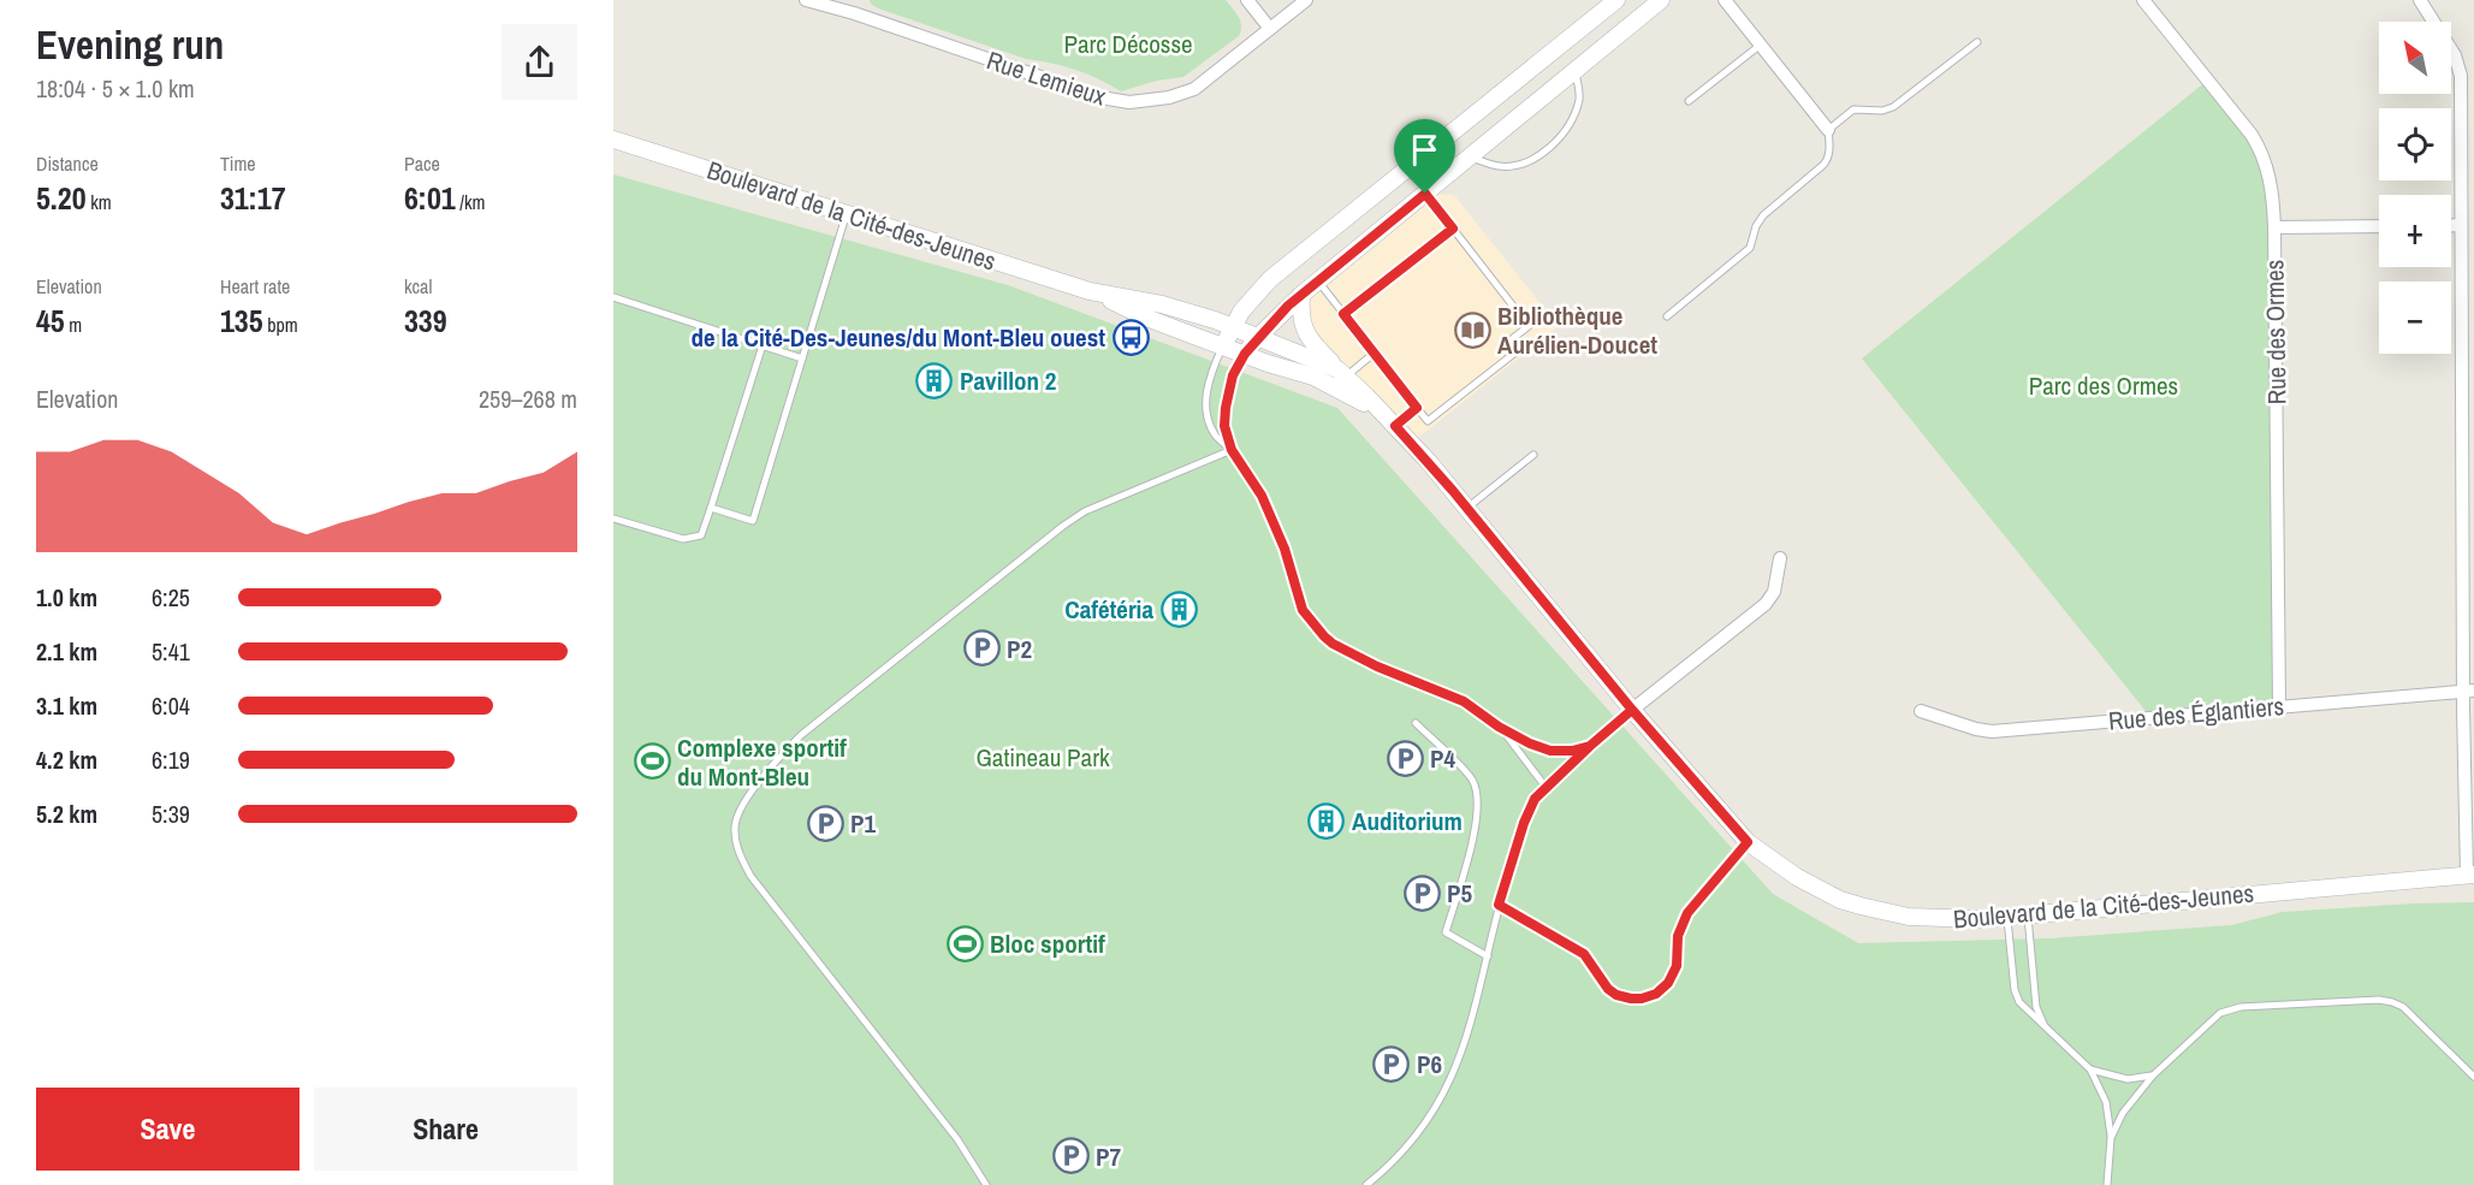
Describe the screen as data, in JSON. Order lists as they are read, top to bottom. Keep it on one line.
{"streets":{"street":["Rue Lemieux","Boulevard de la Cité-des-Jeunes","Rue des Ormes","Rue des Églantiers"]},"crossings":[["Rue des Ormes","Rue des Églantiers"]],"parks":["Parc Décosse","Parc des Ormes","Gatineau Park"],"places":{"library":["Bibliothèque Aurélien-Doucet"],"bus stop":["de la Cité-Des-Jeunes/du Mont-Bleu ouest"],"building":["Pavillon 2","Cafétéria","Auditorium"],"parking":["P2","P4","P1","P5","P6","P7"],"sports":["Complexe sportif du Mont-Bleu","Bloc sportif"]},"north":"top left","page":{"heading":["Evening run","18:04 · 5 × 1.0 km"],"map_buttons":["+","−"],"stats":[["Distance","5.20 km"],["Time","31:17"],["Pace","6:01 /km"],["Elevation","45 m"],["Heart rate","135 bpm"],["kcal","339"]],"chart":["Elevation","259–268 m"],"list":[{"name":"1.0 km","note":"6:25"},{"name":"2.1 km","note":"5:41"},{"name":"3.1 km","note":"6:04"},{"name":"4.2 km","note":"6:19"},{"name":"5.2 km","note":"5:39"}],"buttons":["Save","Share"]}}
